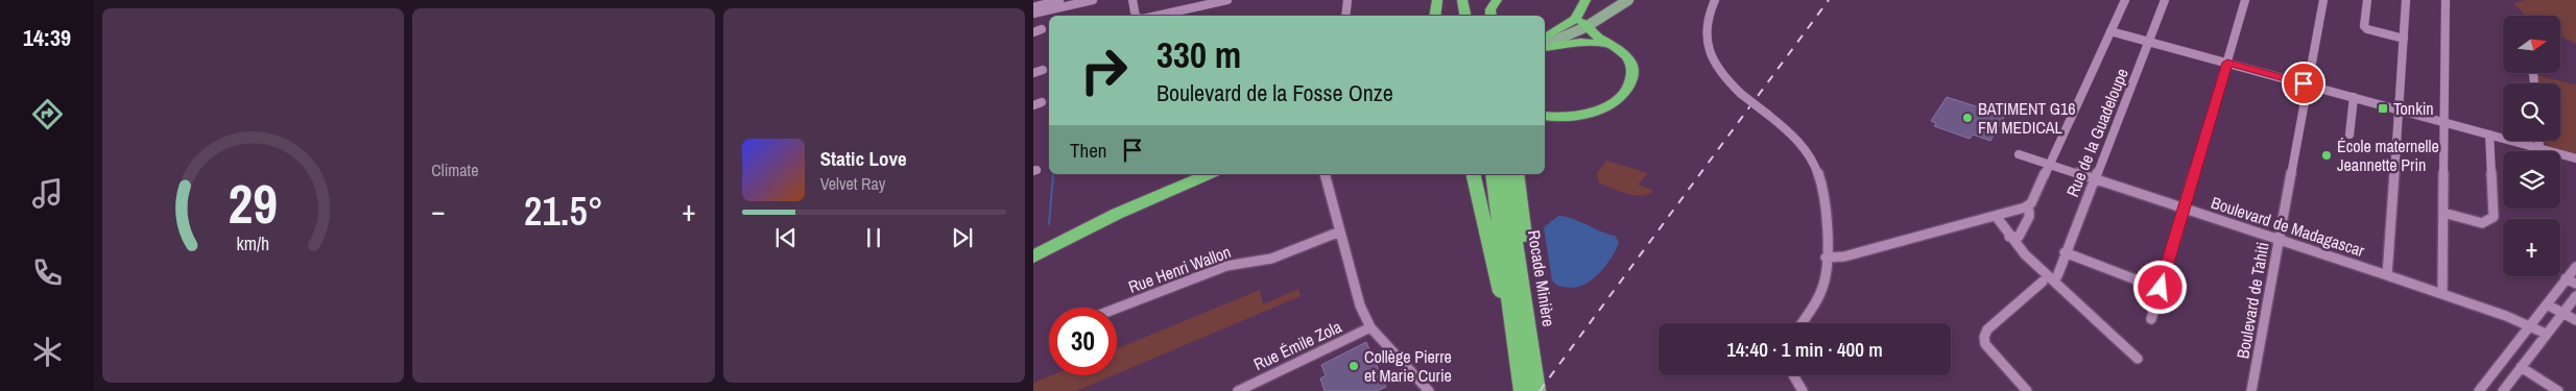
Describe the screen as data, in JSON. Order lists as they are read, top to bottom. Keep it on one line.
{"streets":{"highway":["Rocade Minière"],"street":["Rue de la Guadeloupe","Boulevard de Madagascar","Rue Henri Wallon","Boulevard de Tahiti","Rue Émile Zola"]},"crossings":[["Rue de la Guadeloupe","Boulevard de Madagascar"],["Boulevard de Madagascar","Boulevard de Tahiti"]],"places":{"transit":["Tonkin"],"other":["BATIMENT G16 FM MEDICAL","École maternelle Jeannette Prin","Collège Pierre et Marie Curie"]},"north":"right","page":{"tabs":"14:39","tile":"Climate","map_buttons":"+","turn":["330 m","Boulevard de la Fosse Onze"],"then":"Then","song":["Static Love","Velvet Ray"],"heat":["−","21.5°","+"],"limit":"30","trip":"14:40 · 1 min · 400 m","gauge":["29","km/h"]}}
